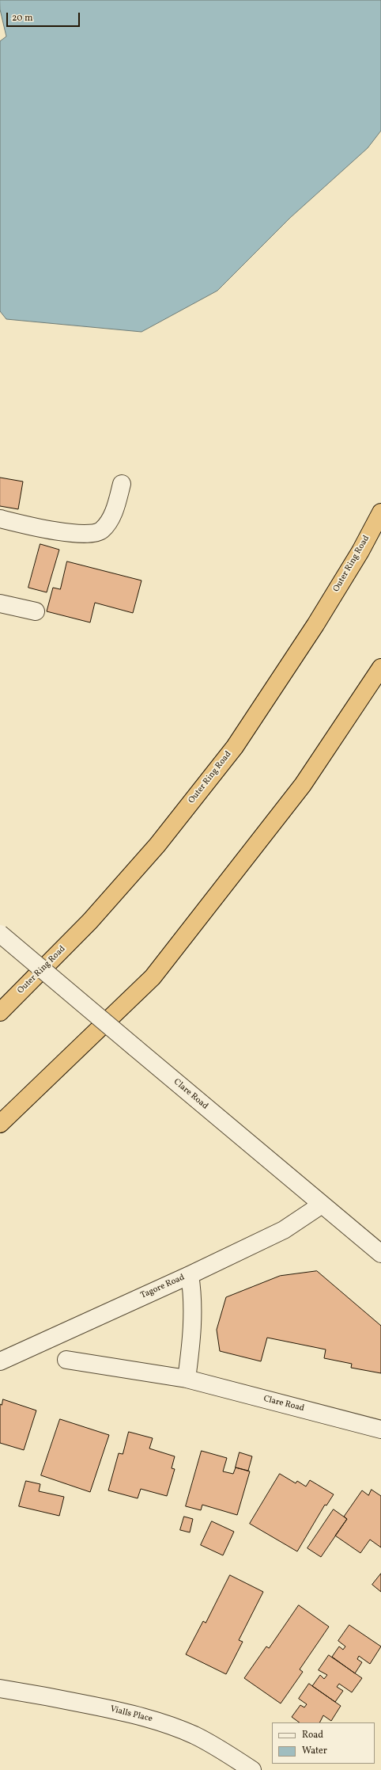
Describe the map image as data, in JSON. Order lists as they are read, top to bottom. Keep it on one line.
{"streets":{"highway":["Outer Ring Road"],"street":["Clare Road","Tagore Road","Vialls Place"]},"crossings":[["Clare Road","Tagore Road"]],"legend":["Road","Water"],"scale_bar":"20 m"}
